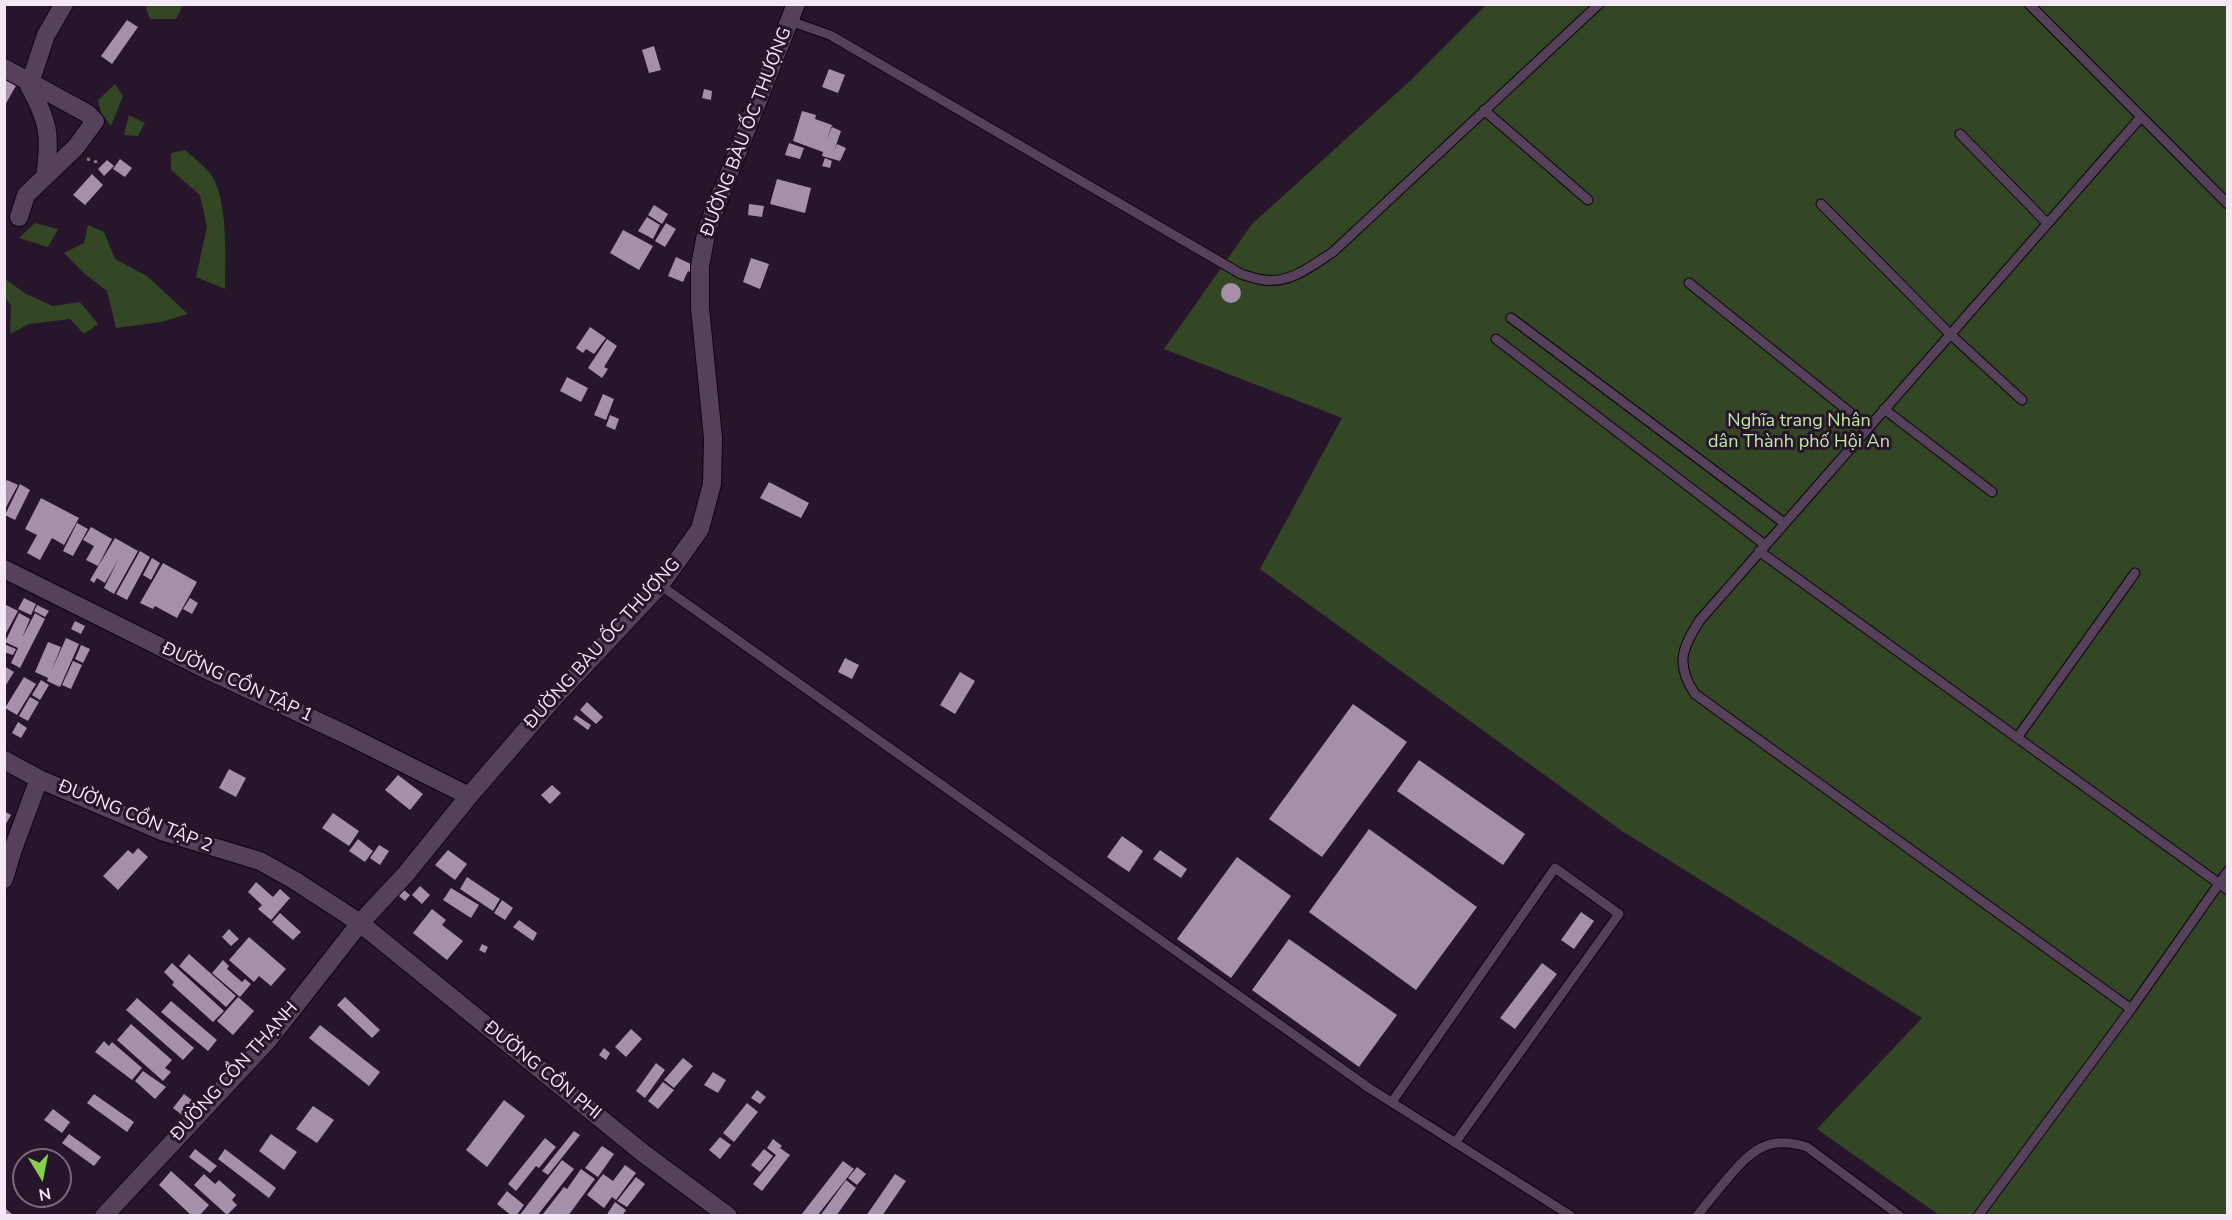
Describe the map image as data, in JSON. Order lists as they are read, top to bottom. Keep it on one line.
{"streets":{"street":["ĐƯỜNG BÀU ỐC THƯỢNG","ĐƯỜNG CỒN TẬP 1","ĐƯỜNG CỒN TẬP 2","ĐƯỜNG CỒN PHI","ĐƯỜNG CỒN THẠNH"]},"crossings":[["ĐƯỜNG BÀU ỐC THƯỢNG","ĐƯỜNG CỒN TẬP 1"],["ĐƯỜNG BÀU ỐC THƯỢNG","ĐƯỜNG CỒN TẬP 2"],["ĐƯỜNG BÀU ỐC THƯỢNG","ĐƯỜNG CỒN PHI"],["ĐƯỜNG BÀU ỐC THƯỢNG","ĐƯỜNG CỒN THẠNH"],["ĐƯỜNG CỒN TẬP 2","ĐƯỜNG CỒN PHI"],["ĐƯỜNG CỒN TẬP 2","ĐƯỜNG CỒN THẠNH"],["ĐƯỜNG CỒN PHI","ĐƯỜNG CỒN THẠNH"]],"parks":["Nghĩa trang Nhân dân Thành phố Hội An"],"north":"bottom"}
